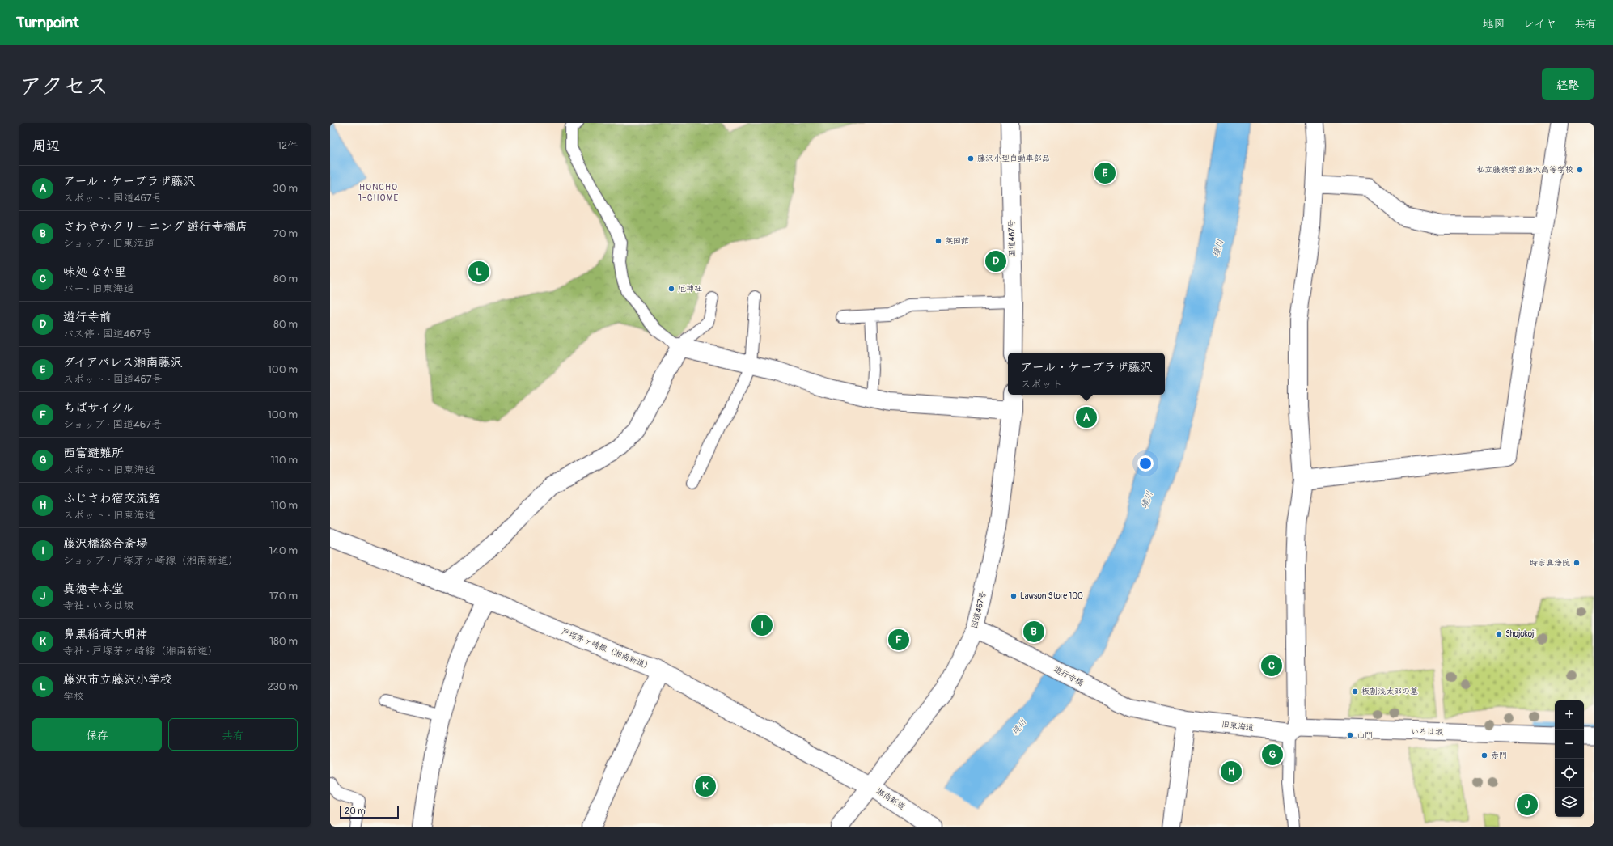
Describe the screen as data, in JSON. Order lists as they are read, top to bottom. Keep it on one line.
{"streets":{"main road":["国道467号","戸塚茅ヶ崎線（湘南新道）","遊行寺橋","旧東海道","湘南新道"],"street":["いろは坂"]},"crossings":[["国道467号","戸塚茅ヶ崎線（湘南新道）"],["国道467号","遊行寺橋"],["国道467号","湘南新道"],["戸塚茅ヶ崎線（湘南新道）","湘南新道"],["遊行寺橋","旧東海道"],["旧東海道","いろは坂"]],"districts":["HONCHO 1-CHOME"],"water":["境川"],"places":["藤沢小型自動車部品","私立藤嶺学園藤沢高等学校","英国館","厄神社","時宗真浄院","Lawson Store 100","Shojokoji","板割浅太郎の墓","山門","赤門"],"scale_bar":"20 m","page":{"header":"Turnpoint","nav":["地図","レイヤ","共有"],"title":"アクセス","buttons":["経路",["保存","共有"]],"heading":["周辺","12件"],"pins":["E","D","L","A","I","B","F","C","G","H","K","J"],"list":[{"mark":"A","name":"アール・ケープラザ藤沢","note":"スポット · 国道467号","value":"30 m"},{"mark":"B","name":"さわやかクリーニング 遊行寺橋店","note":"ショップ · 旧東海道","value":"70 m"},{"mark":"C","name":"味処 なか里","note":"バー · 旧東海道","value":"80 m"},{"mark":"D","name":"遊行寺前","note":"バス停 · 国道467号","value":"80 m"},{"mark":"E","name":"ダイアパレス湘南藤沢","note":"スポット · 国道467号","value":"100 m"},{"mark":"F","name":"ちばサイクル","note":"ショップ · 国道467号","value":"100 m"},{"mark":"G","name":"西富避難所","note":"スポット · 旧東海道","value":"110 m"},{"mark":"H","name":"ふじさわ宿交流館","note":"スポット · 旧東海道","value":"110 m"},{"mark":"I","name":"藤沢橋総合斎場","note":"ショップ · 戸塚茅ヶ崎線（湘南新道）","value":"140 m"},{"mark":"J","name":"真徳寺本堂","note":"寺社 · いろは坂","value":"170 m"},{"mark":"K","name":"鼻黒稲荷大明神","note":"寺社 · 戸塚茅ヶ崎線（湘南新道）","value":"180 m"},{"mark":"L","name":"藤沢市立藤沢小学校","note":"学校","value":"230 m"}],"popup":["アール・ケープラザ藤沢","スポット"],"map_buttons":["+","−"],"scale":"20 m"}}
